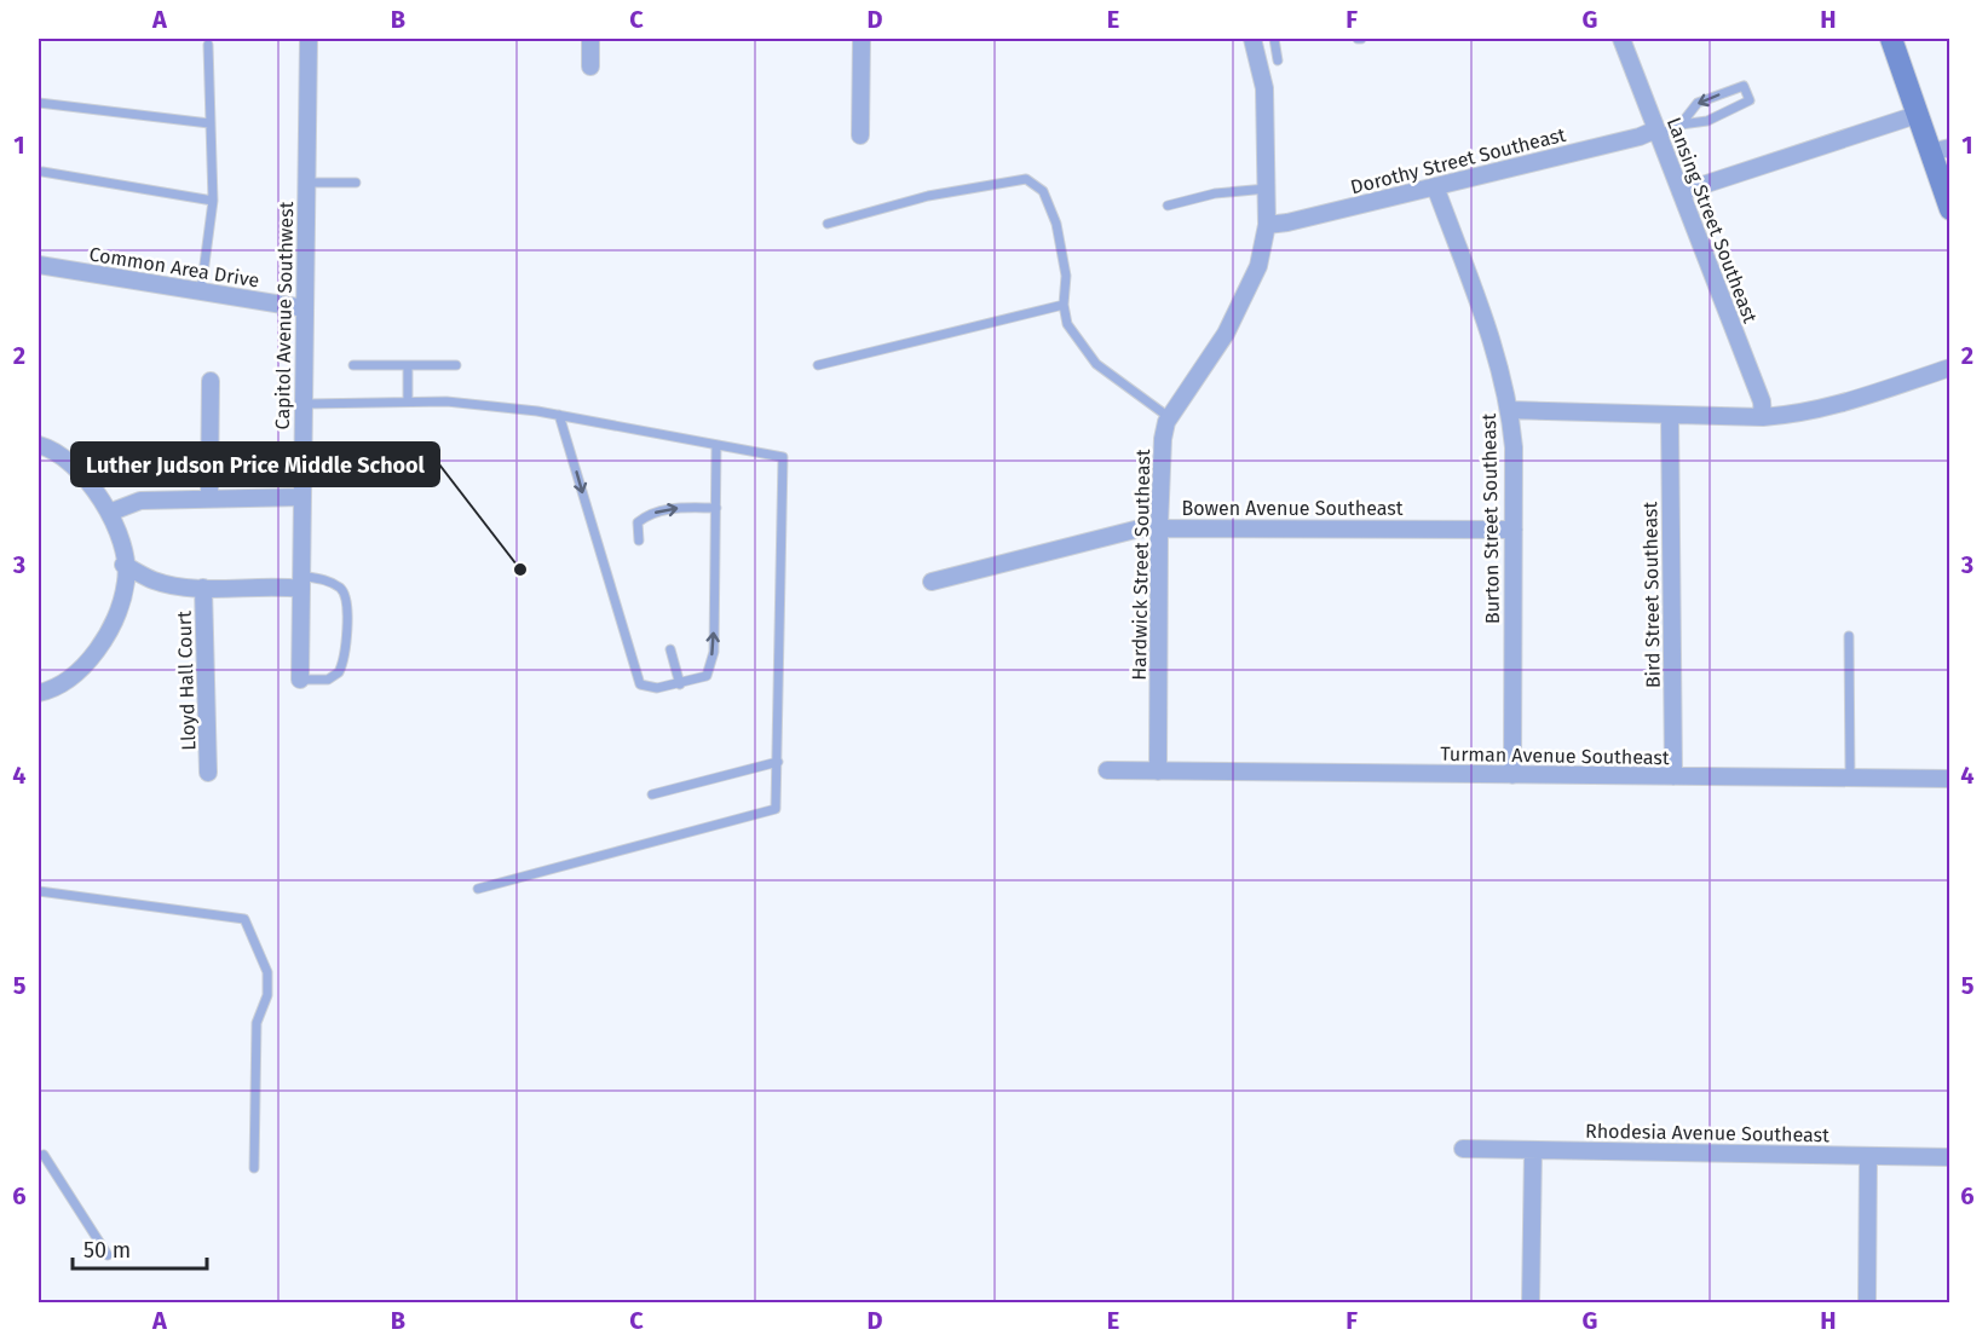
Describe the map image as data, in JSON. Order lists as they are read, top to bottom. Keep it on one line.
{"streets":{"street":["Dorothy Street Southeast","Lansing Street Southeast","Common Area Drive","Capitol Avenue Southwest","Bowen Avenue Southeast","Burton Street Southeast","Hardwick Street Southeast","Bird Street Southeast","Lloyd Hall Court","Turman Avenue Southeast","Rhodesia Avenue Southeast"]},"crossings":[["Dorothy Street Southeast","Lansing Street Southeast"],["Dorothy Street Southeast","Burton Street Southeast"],["Dorothy Street Southeast","Hardwick Street Southeast"],["Common Area Drive","Capitol Avenue Southwest"],["Capitol Avenue Southwest","Lloyd Hall Court"],["Bowen Avenue Southeast","Burton Street Southeast"],["Bowen Avenue Southeast","Hardwick Street Southeast"],["Burton Street Southeast","Turman Avenue Southeast"],["Hardwick Street Southeast","Turman Avenue Southeast"],["Bird Street Southeast","Turman Avenue Southeast"]],"places":["Luther Judson Price Middle School"],"scale_bar":"50 m","grid":{"columns":["A","B","C","D","E","F","G","H"],"rows":["1","2","3","4","5","6"]}}
